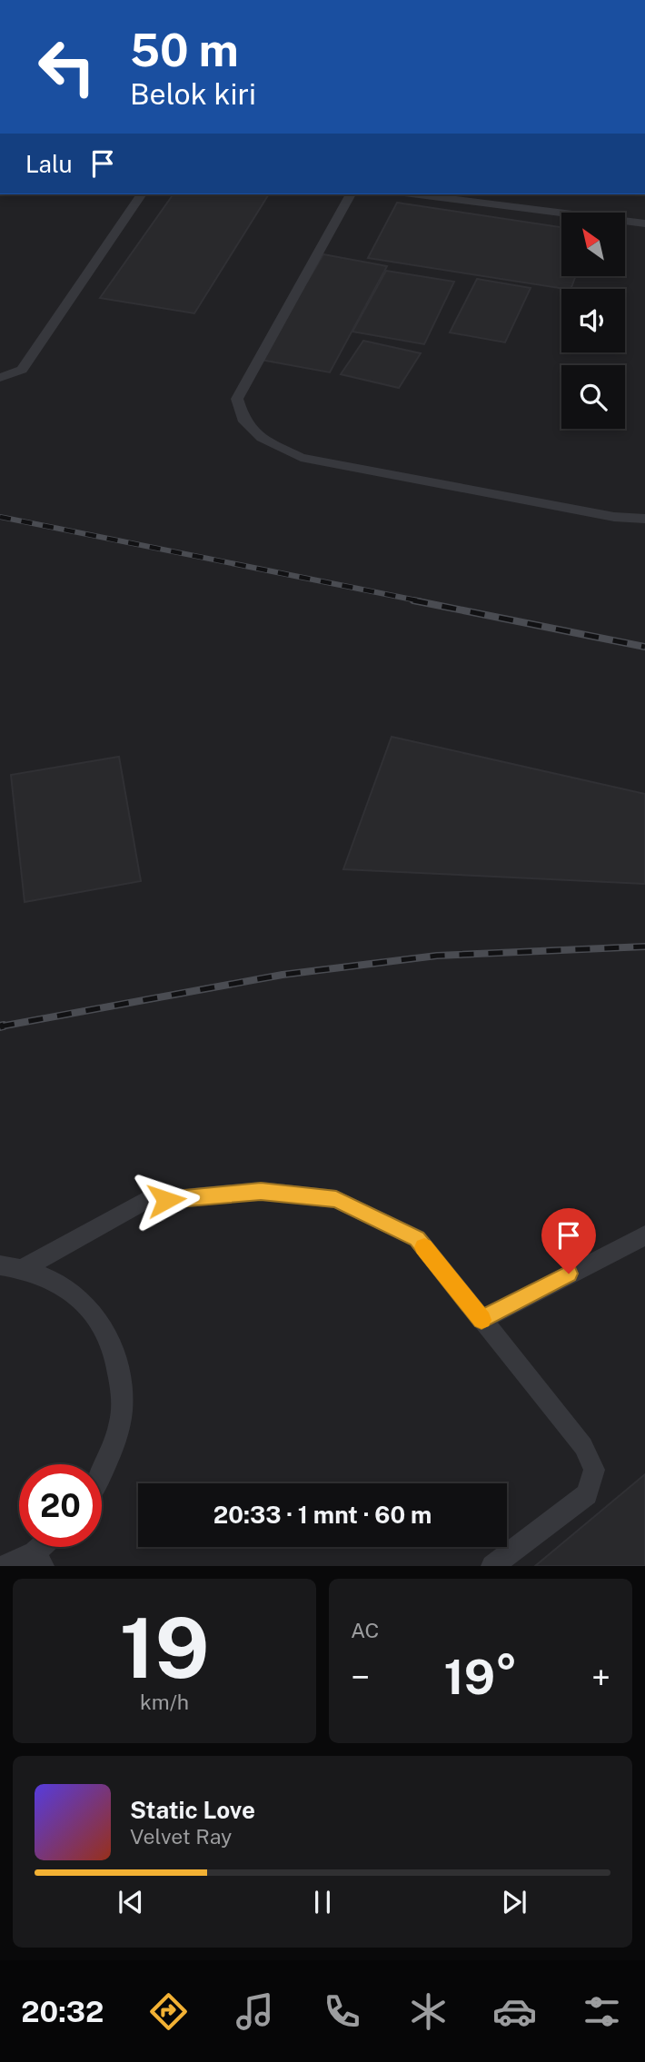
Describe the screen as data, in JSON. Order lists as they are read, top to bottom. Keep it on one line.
{"north":"top left","page":{"turn":["50 m","Belok kiri"],"then":"Lalu","limit":"20","trip":"20:33 · 1 mnt · 60 m","tile":[["19","km/h"],"AC"],"heat":["−","19°","+"],"song":["Static Love","Velvet Ray"],"tabs":"20:32"}}
